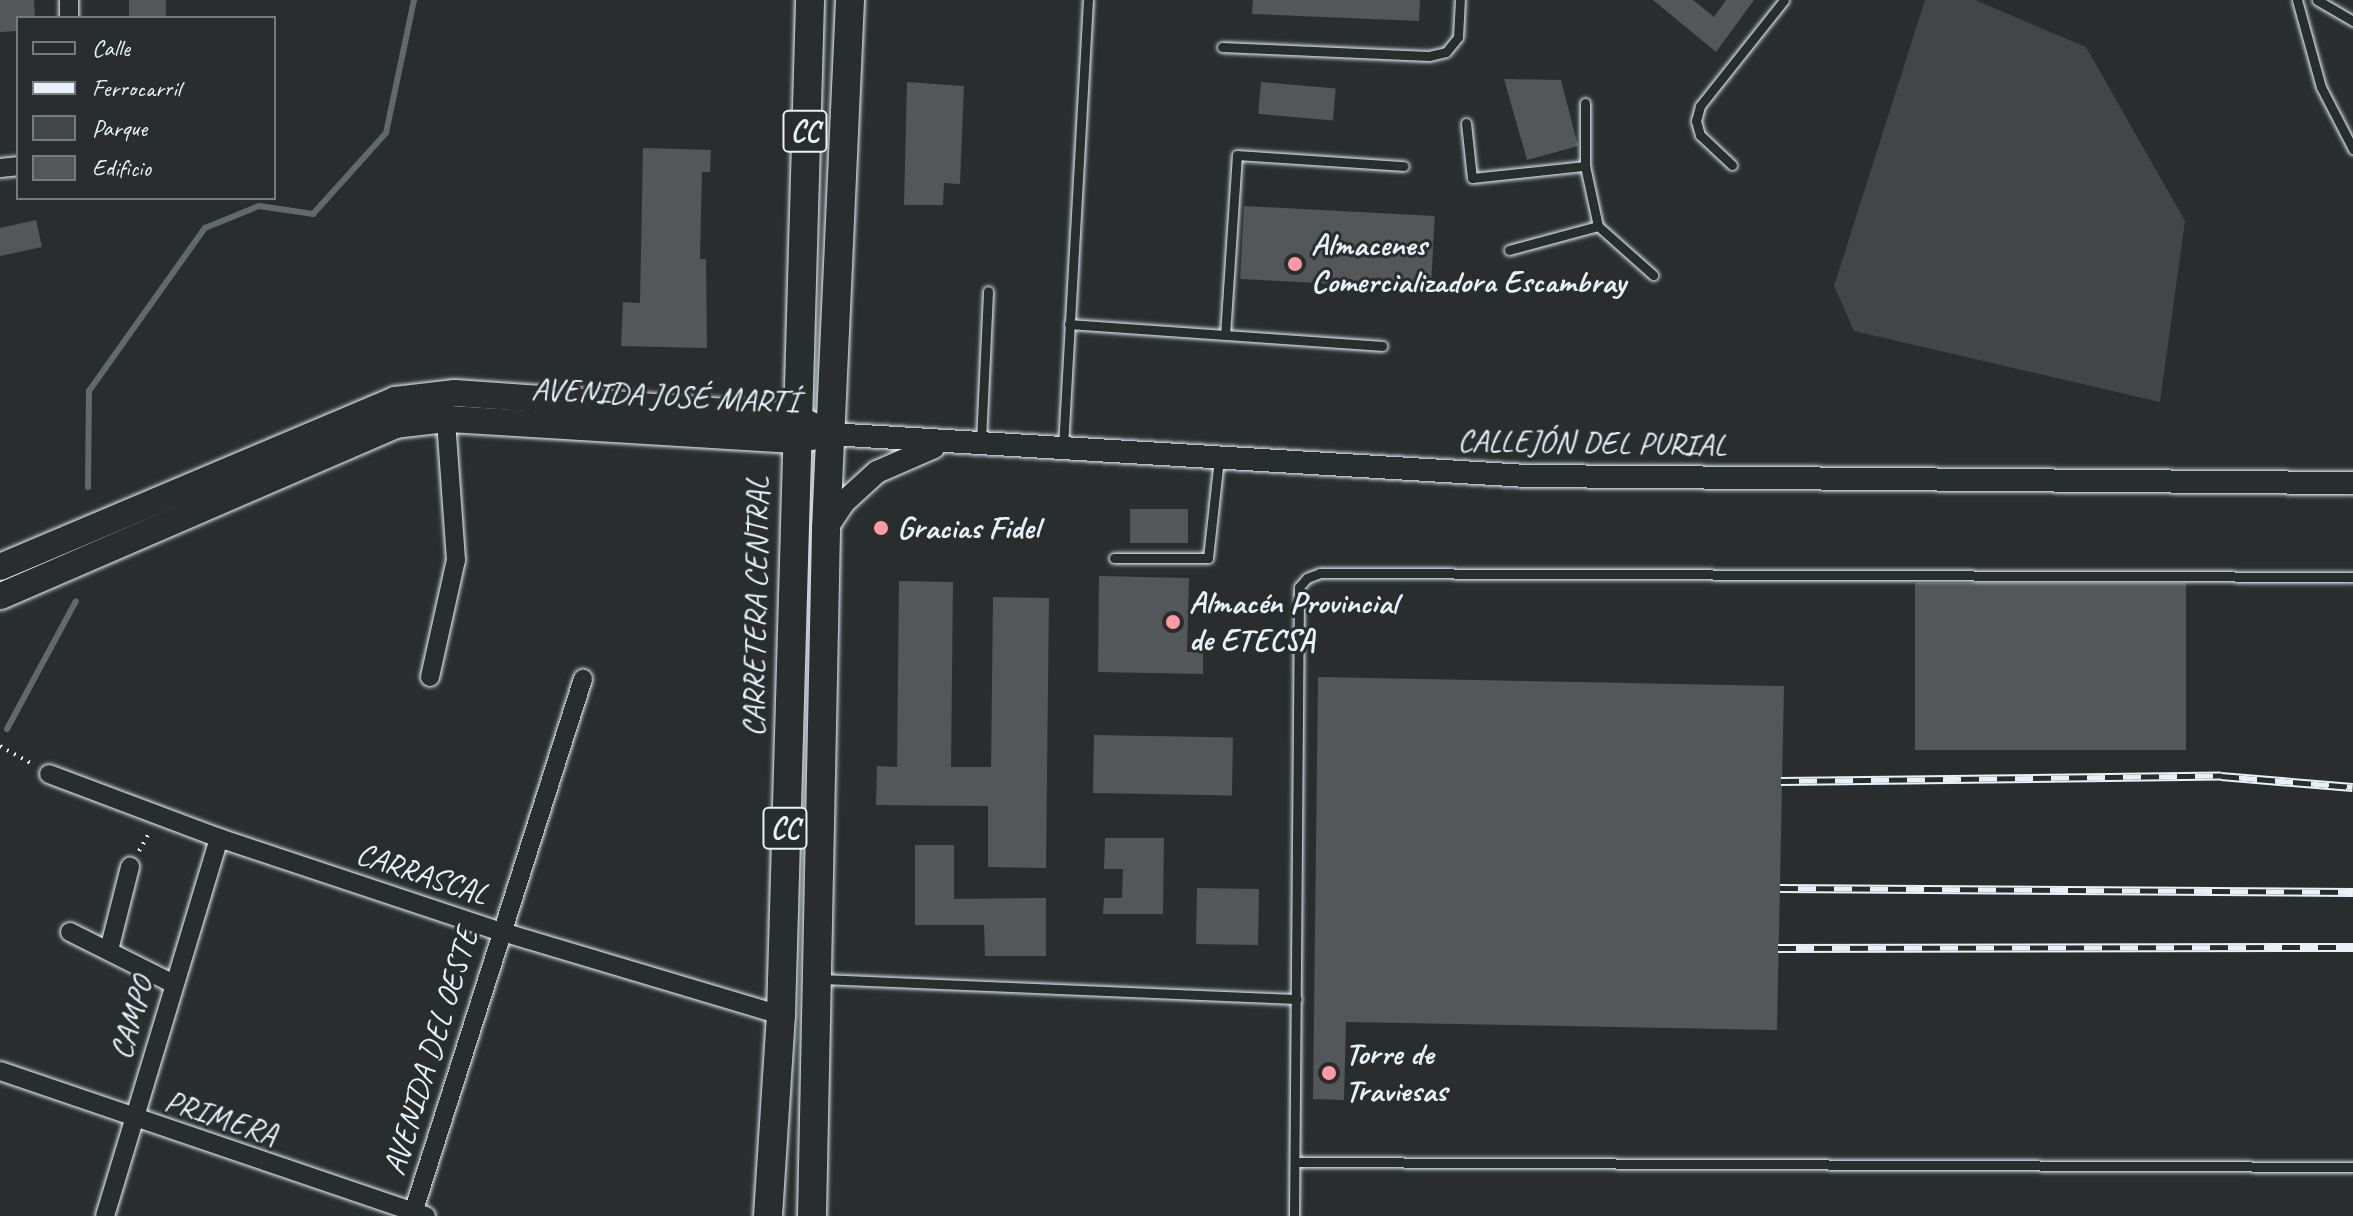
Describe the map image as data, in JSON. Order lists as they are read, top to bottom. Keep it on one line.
{"streets":{"main road":["CC","AVENIDA JOSÉ MARTÍ","CARRETERA CENTRAL"],"street":["CALLEJÓN DEL PURIAL","CARRASCAL","CAMPO","AVENIDA DEL OESTE","PRIMERA"]},"crossings":[["CC","AVENIDA JOSÉ MARTÍ"],["CC","CALLEJÓN DEL PURIAL"],["AVENIDA JOSÉ MARTÍ","CALLEJÓN DEL PURIAL"],["AVENIDA JOSÉ MARTÍ","CARRETERA CENTRAL"],["CARRETERA CENTRAL","CARRASCAL"],["CARRASCAL","CAMPO"],["CARRASCAL","AVENIDA DEL OESTE"],["CAMPO","PRIMERA"],["AVENIDA DEL OESTE","PRIMERA"]],"places":["Almacenes Comercializadora Escambray","Gracias Fidel","Almacén Provincial de ETECSA","Torre de Traviesas"],"legend":["Calle","Ferrocarril","Parque","Edificio"]}
